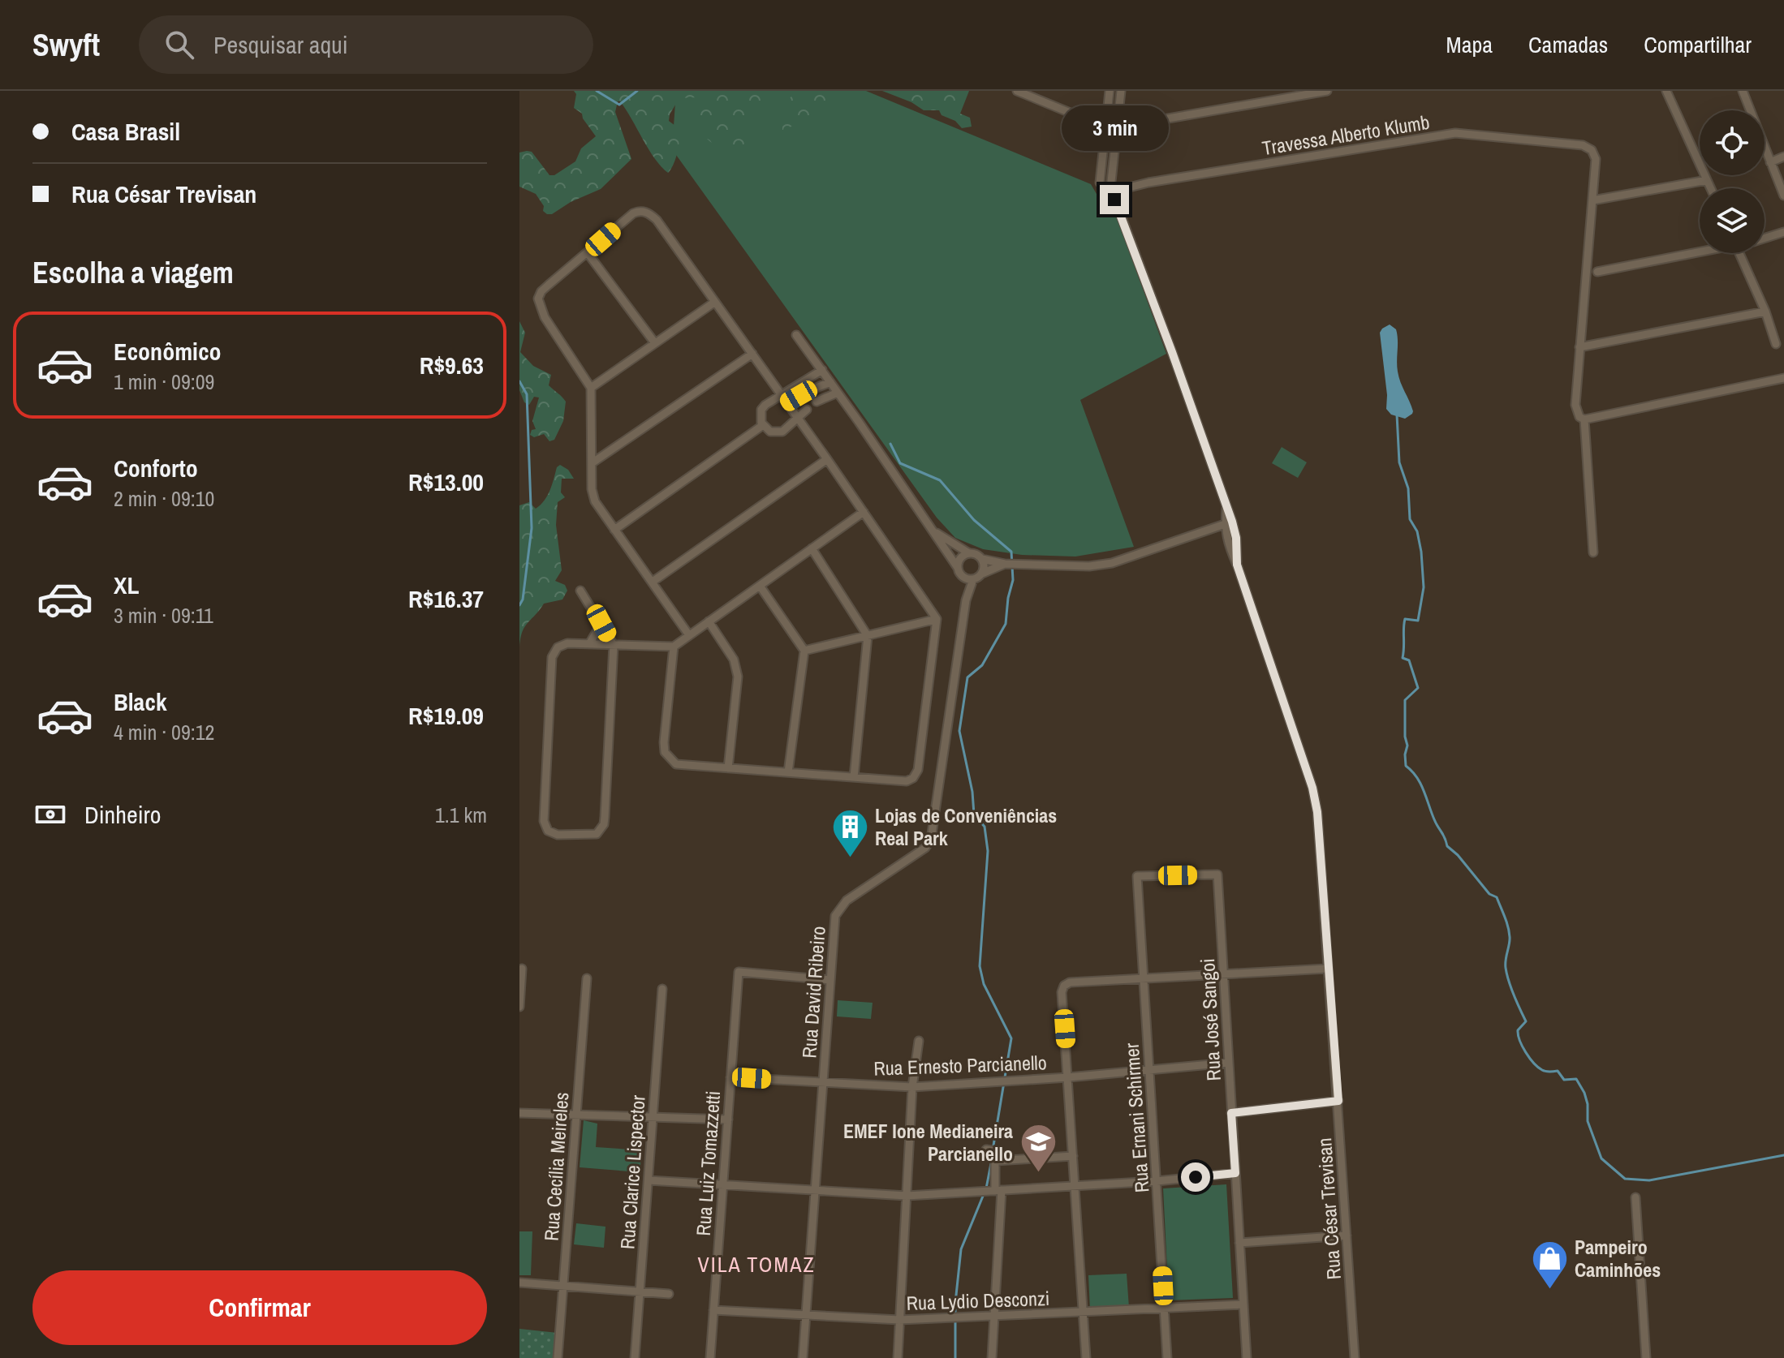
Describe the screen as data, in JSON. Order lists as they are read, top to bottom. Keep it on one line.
{"streets":{"street":["Travessa Alberto Klumb","Rua David Ribeiro","Rua José Sangoi","Rua Ernesto Parcianello","Rua Ernani Schirmer","Rua Luiz Tomazzetti","Rua Cecília Meireles","Rua Clarice Lispector","Rua César Trevisan","Rua Lydio Desconzi"]},"crossings":[["Travessa Alberto Klumb","Rua César Trevisan"],["Rua David Ribeiro","Rua Ernesto Parcianello"],["Rua David Ribeiro","Rua Luiz Tomazzetti"],["Rua David Ribeiro","Rua Lydio Desconzi"],["Rua José Sangoi","Rua Ernesto Parcianello"],["Rua José Sangoi","Rua Ernani Schirmer"],["Rua José Sangoi","Rua Lydio Desconzi"],["Rua Ernesto Parcianello","Rua Ernani Schirmer"],["Rua Ernesto Parcianello","Rua Luiz Tomazzetti"],["Rua Ernani Schirmer","Rua Lydio Desconzi"],["Rua Luiz Tomazzetti","Rua Lydio Desconzi"]],"districts":["VILA TOMAZ"],"places":{"building":["Lojas de Conveniências Real Park"],"school or university":["EMEF Ione Medianeira Parcianello"],"shop":["Pampeiro Caminhões"]},"page":{"header":"Swyft","search":"Pesquisar aqui","nav":["Mapa","Camadas","Compartilhar"],"banner":["Casa Brasil","Rua César Trevisan"],"bubble":"3 min","heading":"Escolha a viagem","list":[{"name":"Econômico","note":"1 min · 09:09","value":"R$9.63"},{"name":"Conforto","note":"2 min · 09:10","value":"R$13.00"},{"name":"XL","note":"3 min · 09:11","value":"R$16.37"},{"name":"Black","note":"4 min · 09:12","value":"R$19.09"}],"pay":["Dinheiro","1.1 km"],"buttons":"Confirmar"}}
